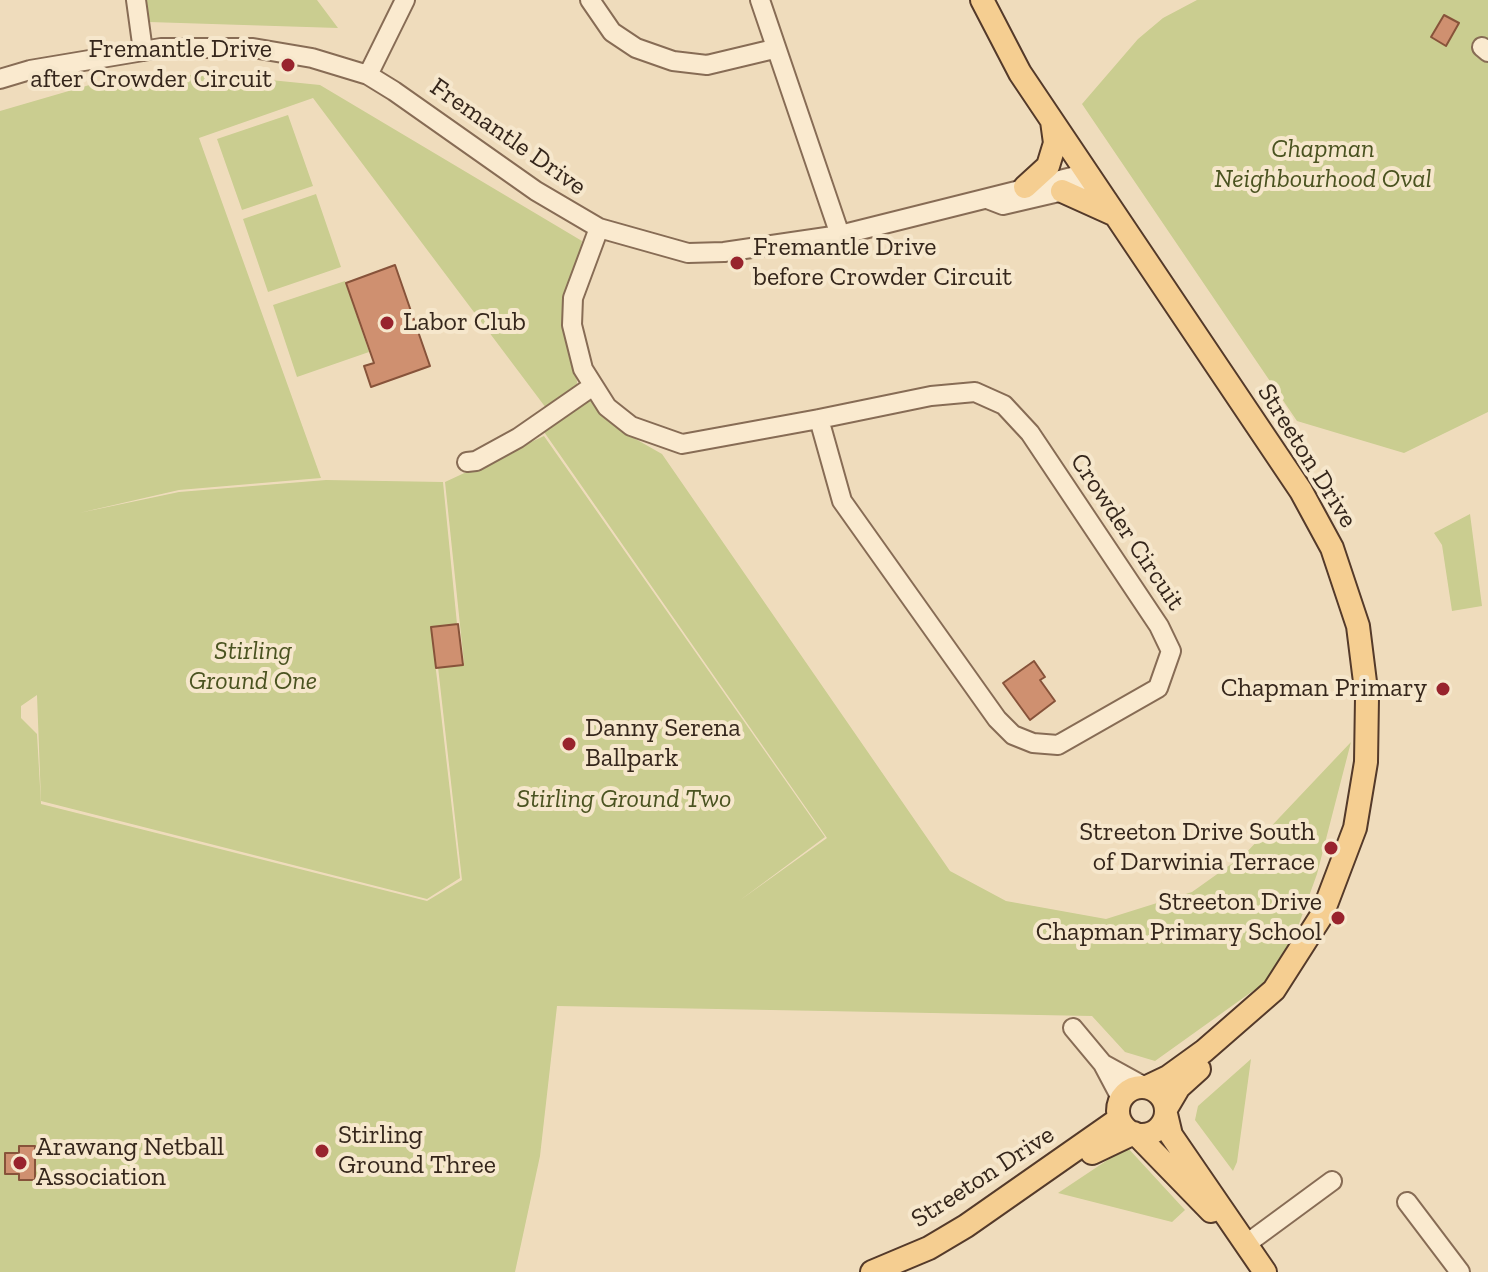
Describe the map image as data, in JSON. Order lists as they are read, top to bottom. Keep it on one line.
{"streets":{"main road":["Streeton Drive"],"street":["Fremantle Drive","Crowder Circuit"]},"crossings":[["Fremantle Drive","Streeton Drive"],["Fremantle Drive","Crowder Circuit"]],"parks":["Chapman Neighbourhood Oval","Stirling Ground One","Stirling Ground Two"],"places":["Fremantle Drive after Crowder Circuit","Fremantle Drive before Crowder Circuit","Labor Club","Chapman Primary","Danny Serena Ballpark","Streeton Drive South of Darwinia Terrace","Streeton Drive Chapman Primary School","Stirling Ground Three","Arawang Netball Association"]}
